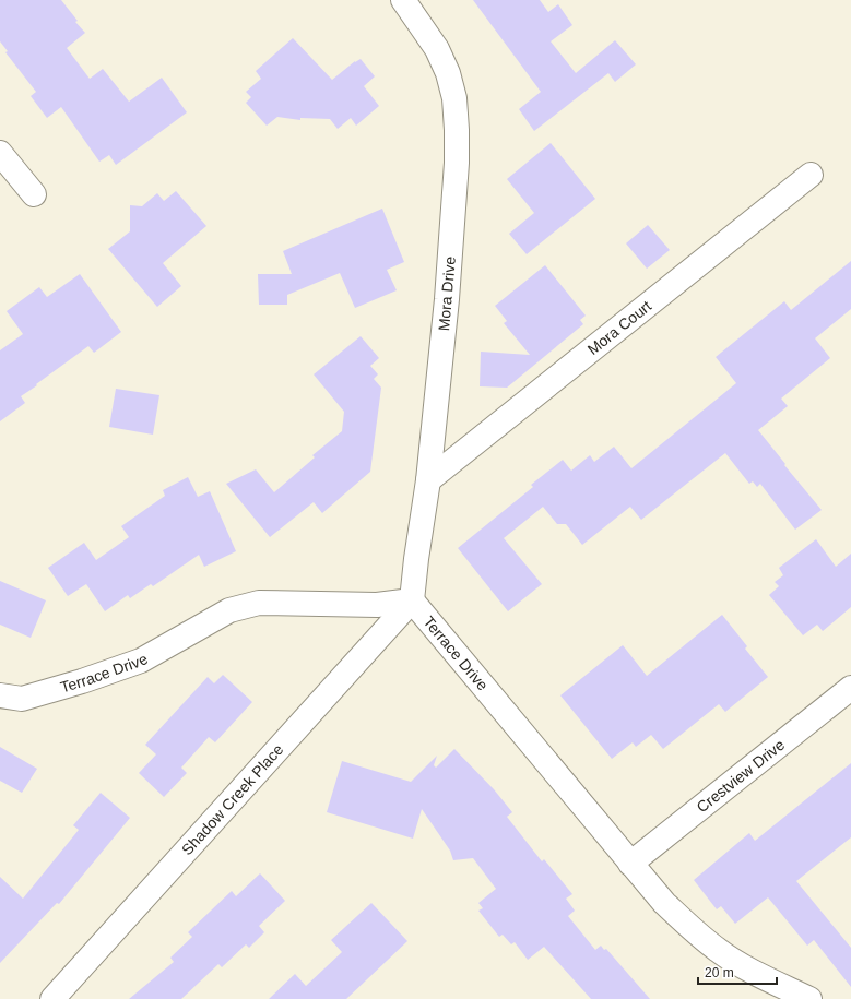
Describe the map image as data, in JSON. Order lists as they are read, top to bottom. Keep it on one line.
{"streets":{"street":["Mora Drive","Mora Court","Terrace Drive","Crestview Drive","Shadow Creek Place"]},"crossings":[["Mora Drive","Mora Court"],["Mora Drive","Terrace Drive"],["Mora Drive","Shadow Creek Place"],["Terrace Drive","Crestview Drive"],["Terrace Drive","Shadow Creek Place"]],"scale_bar":"20 m"}
